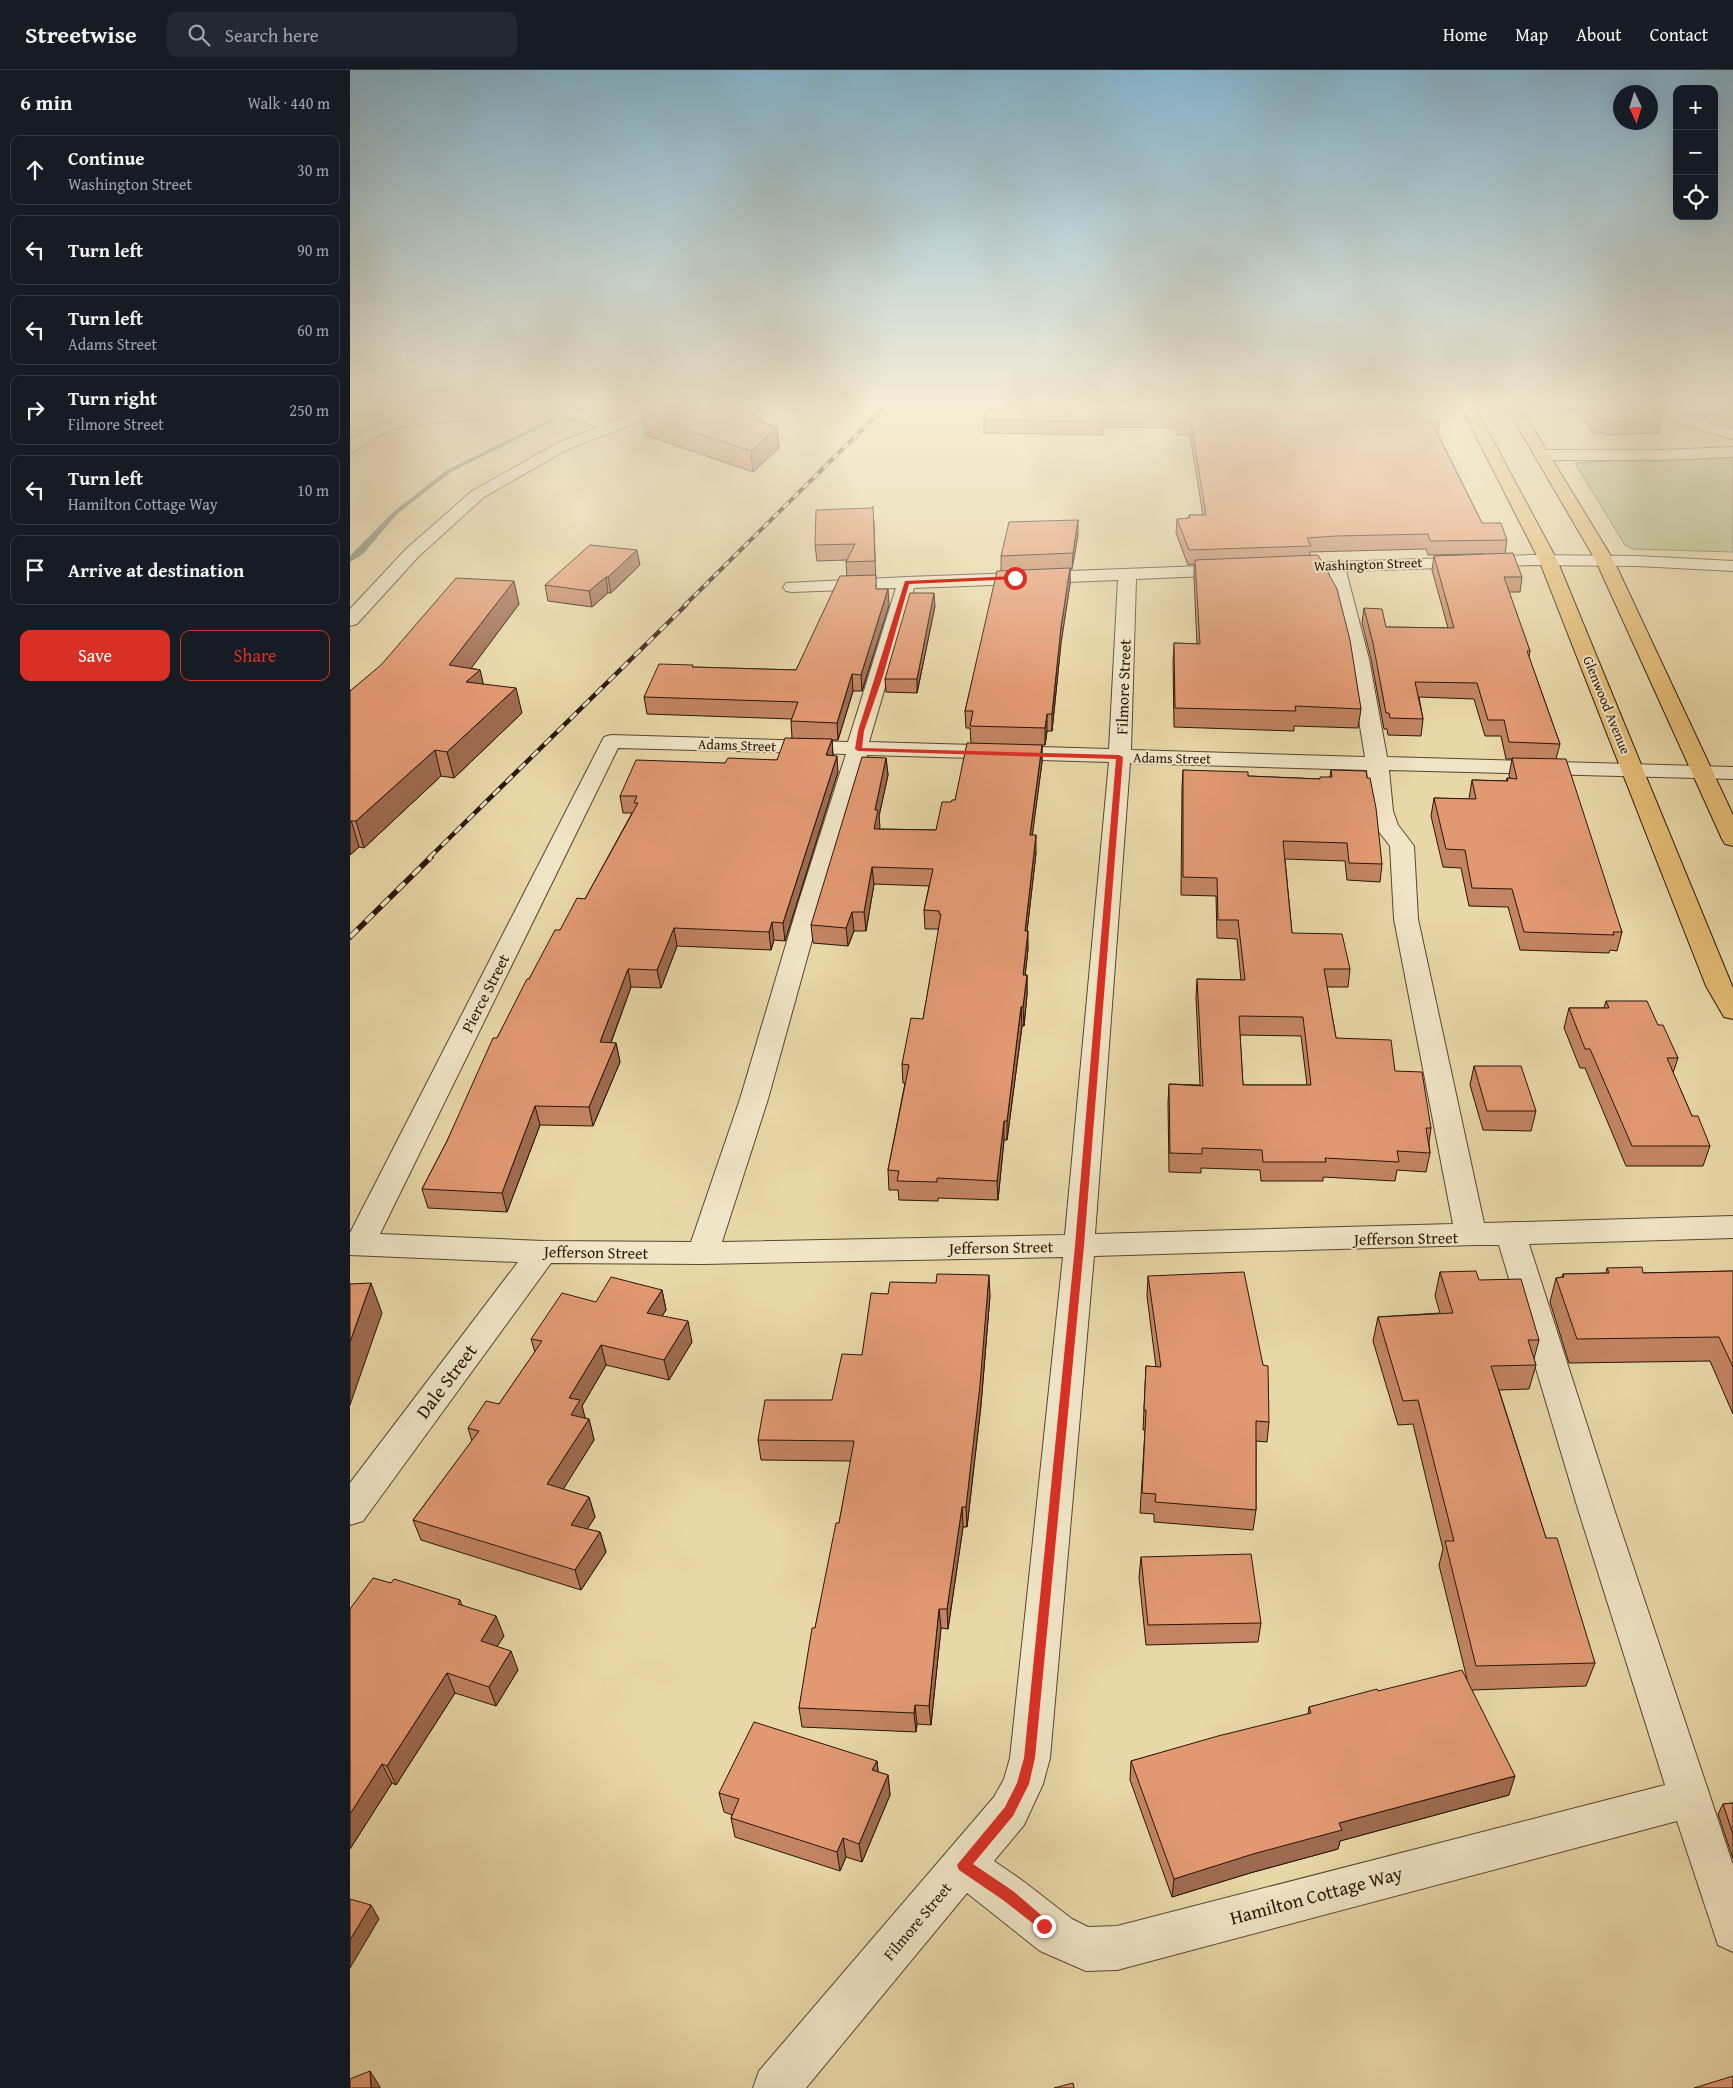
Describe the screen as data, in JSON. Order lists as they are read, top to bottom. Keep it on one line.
{"streets":{"main road":["Glenwood Avenue"],"street":["Washington Street","Filmore Street","Adams Street","Pierce Street","Jefferson Street","Dale Street","Hamilton Cottage Way"]},"crossings":[["Washington Street","Glenwood Avenue"],["Filmore Street","Adams Street"],["Filmore Street","Jefferson Street"],["Filmore Street","Hamilton Cottage Way"],["Glenwood Avenue","Adams Street"],["Adams Street","Pierce Street"],["Pierce Street","Jefferson Street"],["Jefferson Street","Dale Street"]],"north":"bottom","page":{"header":"Streetwise","search":"Search here","nav":["Home","Map","About","Contact"],"heading":["6 min","Walk · 440 m"],"map_buttons":["+","−"],"list":[["Continue","Washington Street","30 m"],["Turn left","90 m"],["Turn left","Adams Street","60 m"],["Turn right","Filmore Street","250 m"],["Turn left","Hamilton Cottage Way","10 m"],"Arrive at destination"],"buttons":["Save","Share"]}}
